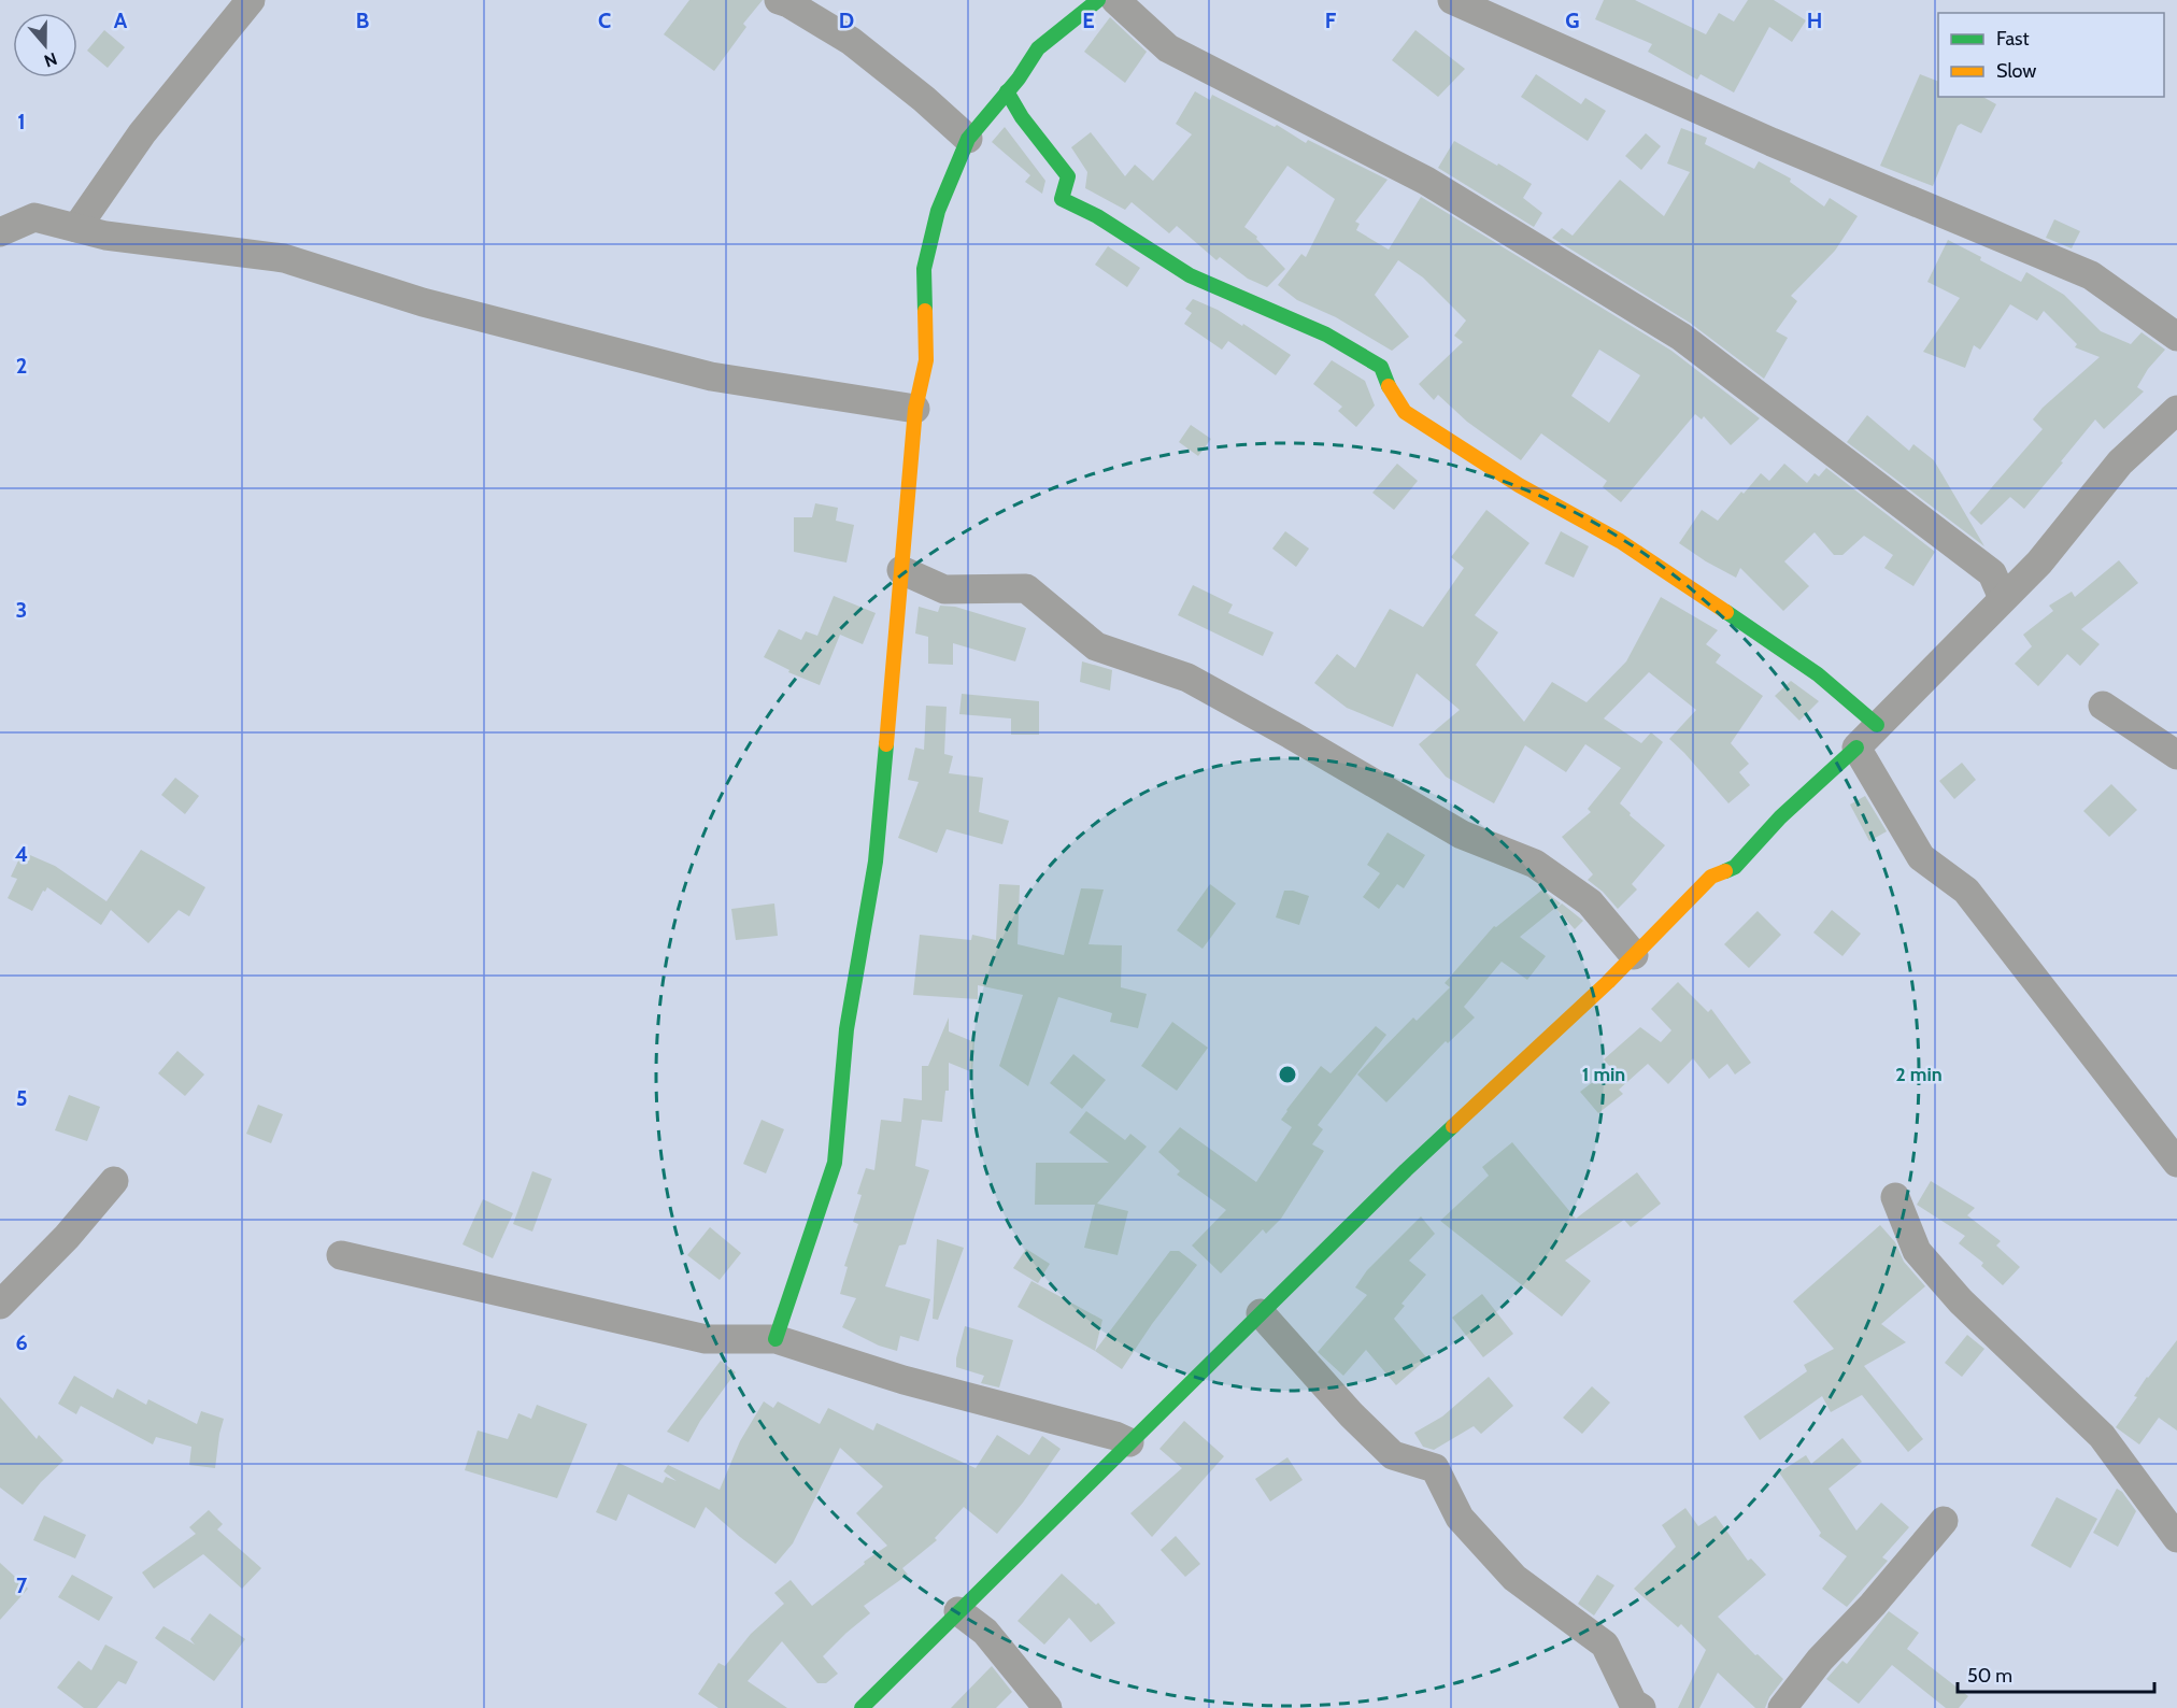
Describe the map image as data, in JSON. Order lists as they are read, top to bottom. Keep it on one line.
{"legend":["Fast","Slow"],"scale_bar":"50 m","north":"bottom","grid":{"columns":["A","B","C","D","E","F","G","H"],"rows":["1","2","3","4","5","6","7"]},"rings":["1 min","2 min"]}
